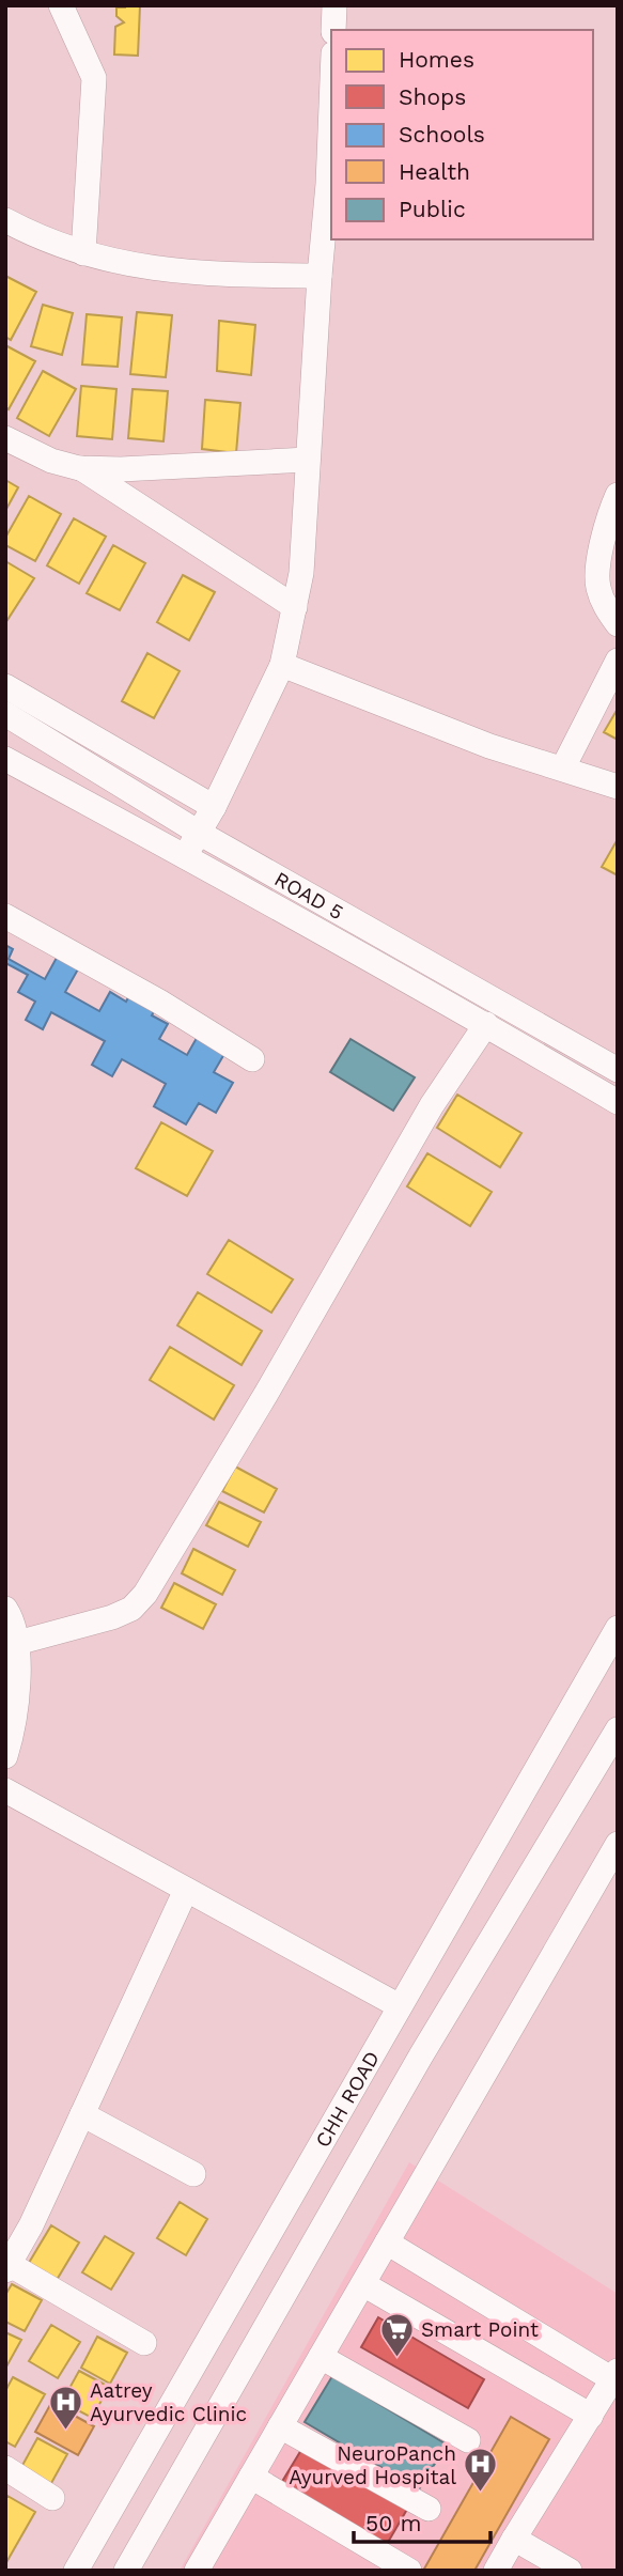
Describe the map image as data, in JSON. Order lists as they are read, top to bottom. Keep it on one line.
{"streets":{"street":["ROAD 5","CHH ROAD"]},"places":{"supermarket":["Smart Point"],"hospital":["Aatrey Ayurvedic Clinic","NeuroPanch Ayurved Hospital"]},"legend":["Homes","Shops","Schools","Health","Public"],"scale_bar":"50 m"}
